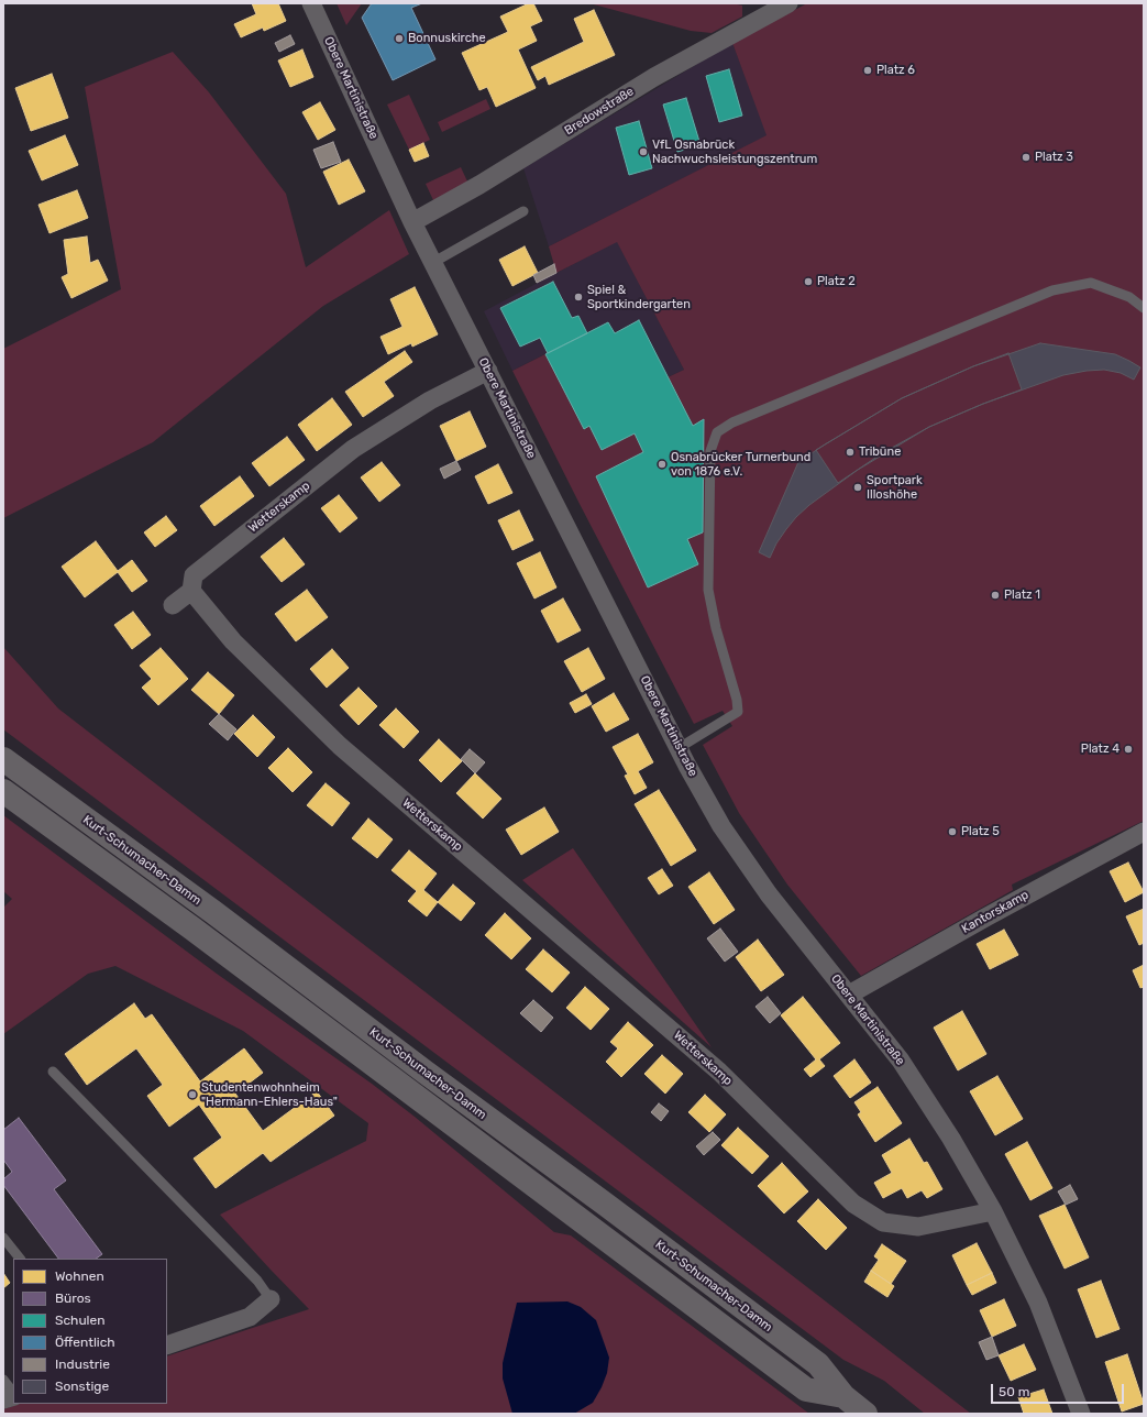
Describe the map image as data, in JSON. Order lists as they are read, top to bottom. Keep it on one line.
{"streets":{"main road":["Kurt-Schumacher-Damm"],"street":["Obere Martinistraße","Bredowstraße","Wetterskamp","Kantorskamp"]},"crossings":[["Obere Martinistraße","Bredowstraße"],["Obere Martinistraße","Wetterskamp"],["Obere Martinistraße","Kantorskamp"]],"places":["Bonnuskirche","Platz 6","VfL Osnabrück Nachwuchsleistungszentrum","Platz 3","Platz 2","Spiel & Sportkindergarten","Tribüne","Osnabrücker Turnerbund von 1876 e.V.","Sportpark Illoshöhe","Platz 1","Platz 4","Platz 5","Studentenwohnheim \"Hermann-Ehlers-Haus\""],"legend":["Wohnen","Büros","Schulen","Öffentlich","Industrie","Sonstige"],"scale_bar":"50 m"}
